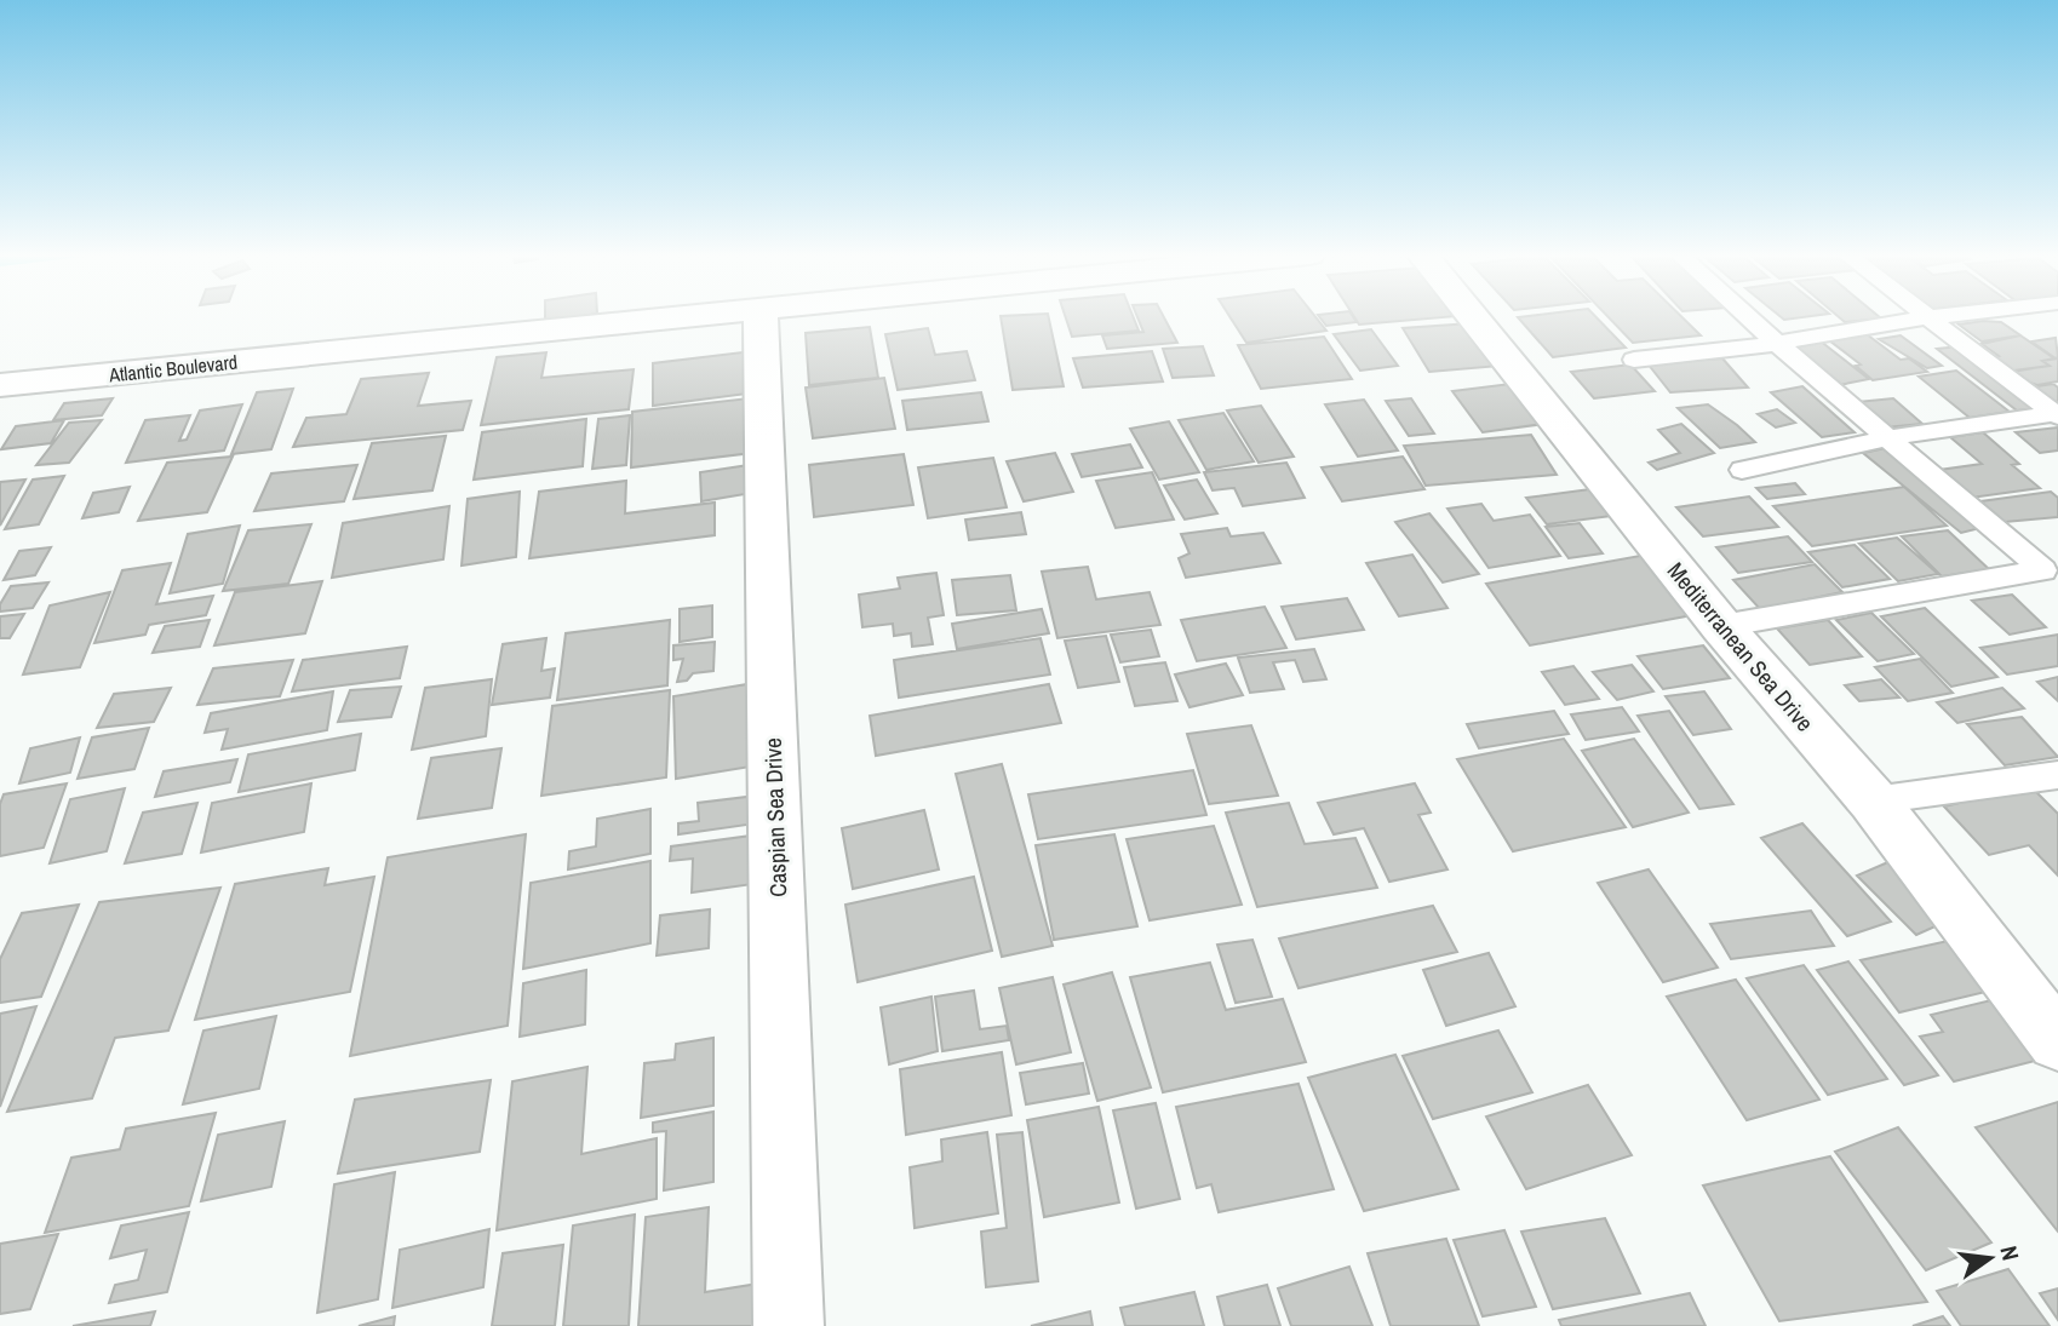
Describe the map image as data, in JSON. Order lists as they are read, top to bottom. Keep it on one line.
{"streets":{"street":["Atlantic Boulevard","Mediterranean Sea Drive","Caspian Sea Drive"]},"north":"right"}
